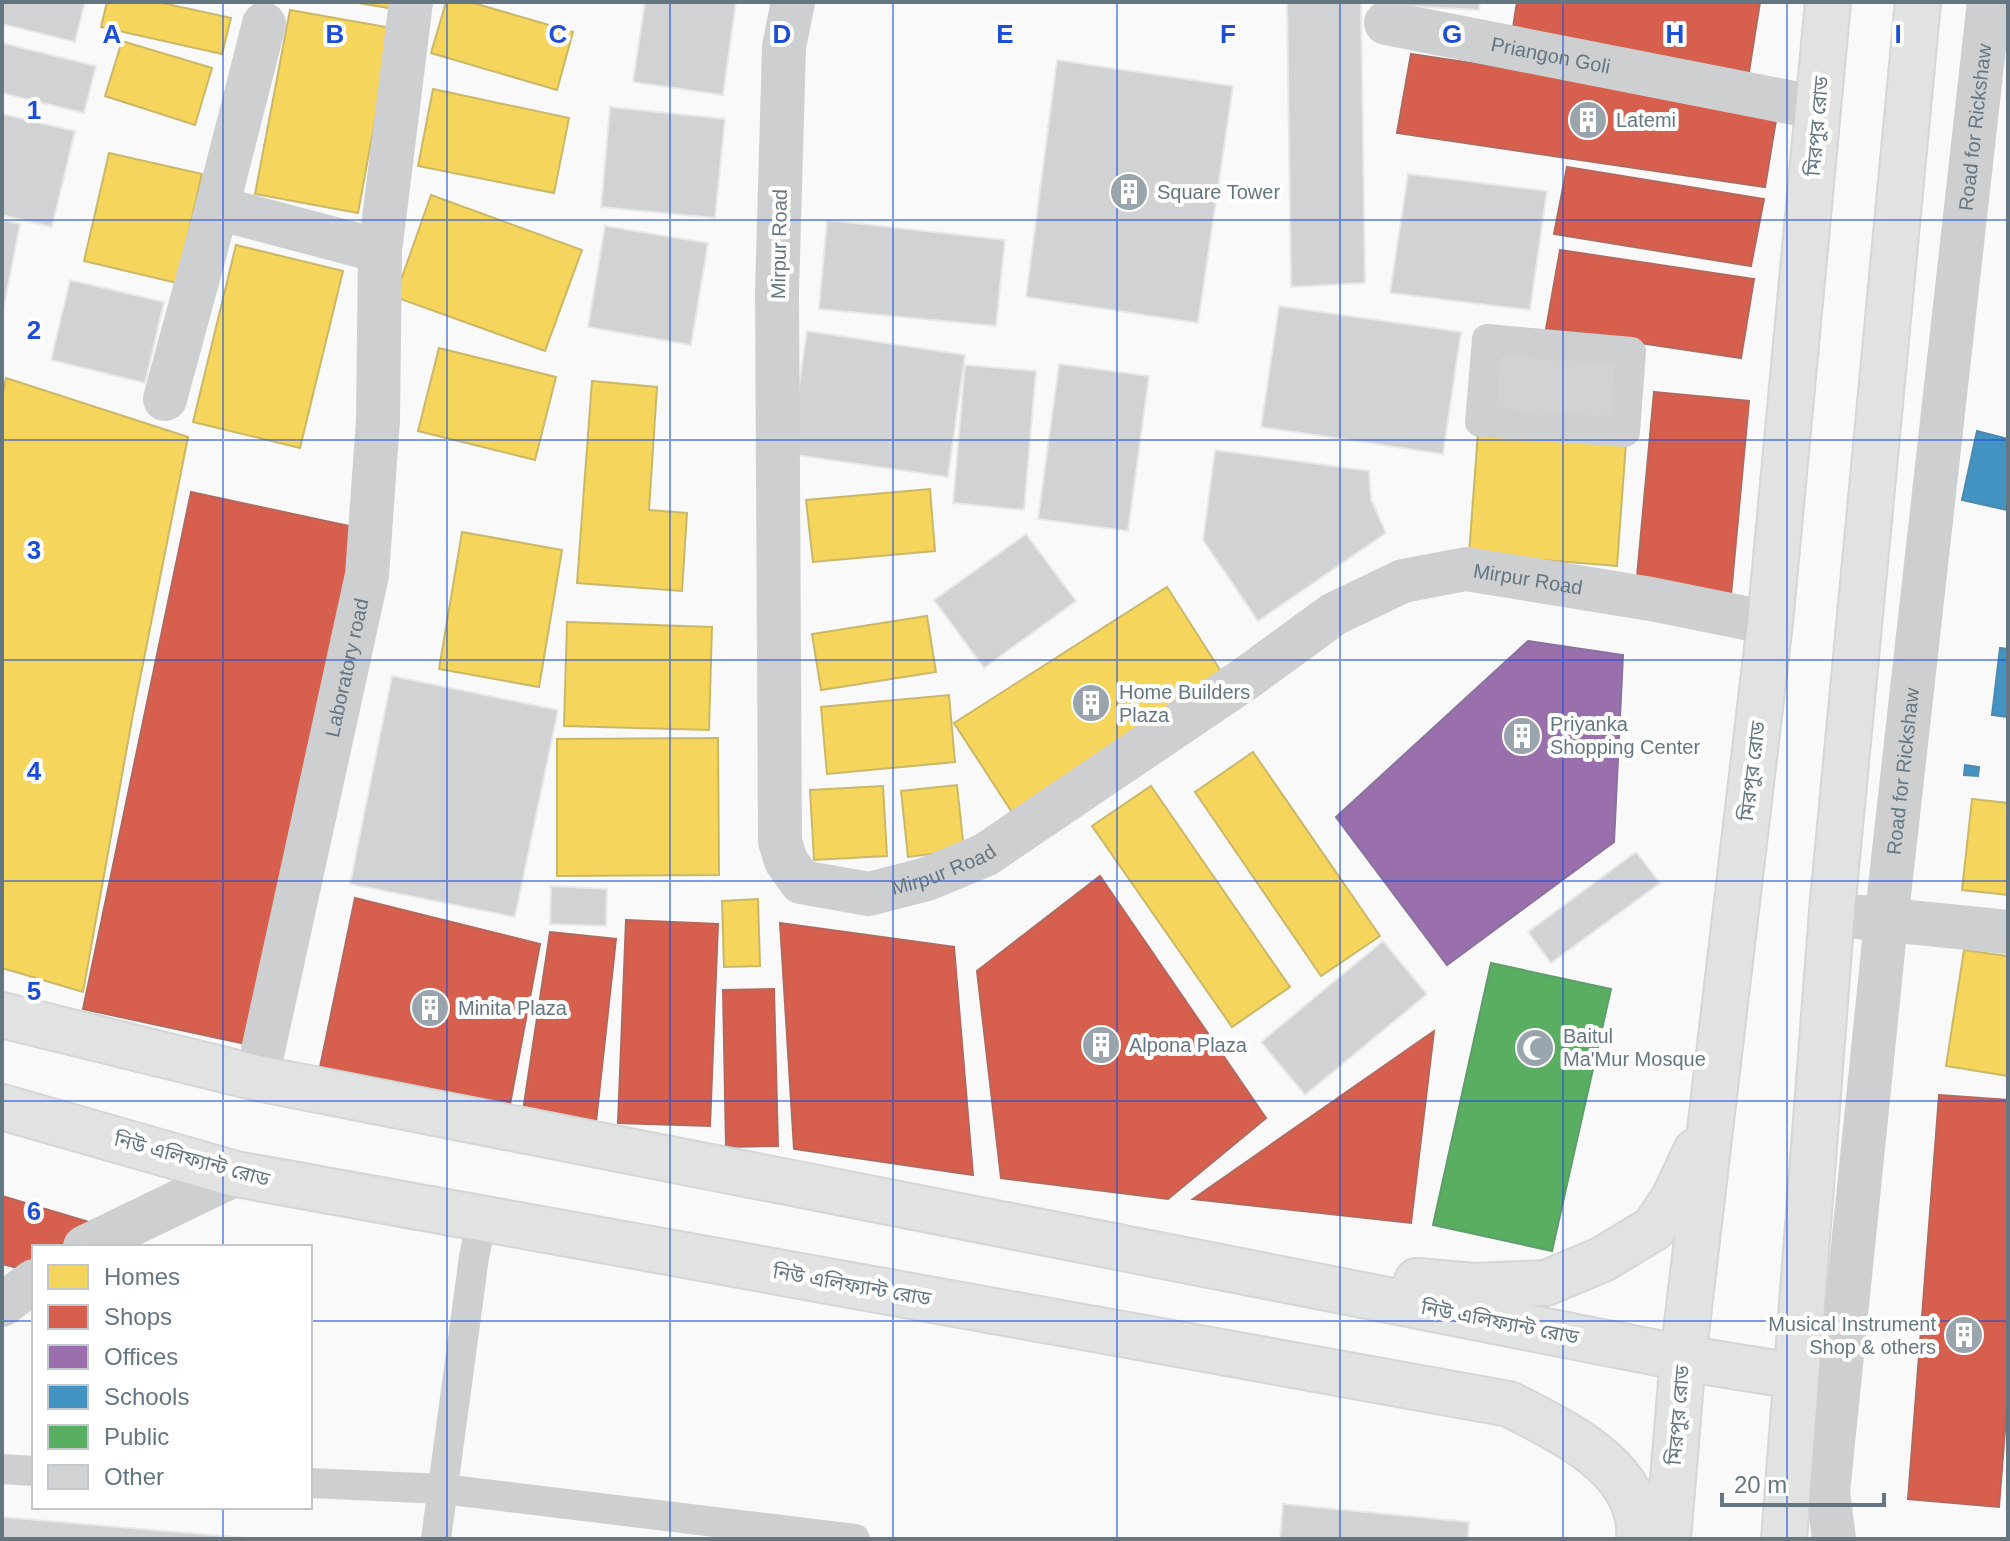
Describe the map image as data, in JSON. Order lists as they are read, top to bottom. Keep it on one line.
{"streets":{"highway":["মিরপুর রোড","নিউ এলিফ্যান্ট রোড"],"street":["Priangon Goli","Road for Rickshaw","Mirpur Road","Laboratory road"]},"crossings":[["Priangon Goli","মিরপুর রোড"],["মিরপুর রোড","Mirpur Road"],["মিরপুর রোড","নিউ এলিফ্যান্ট রোড"],["Laboratory road","নিউ এলিফ্যান্ট রোড"]],"places":{"building":["Latemi","Square Tower","Home Builders Plaza","Priyanka Shopping Center","Minita Plaza","Alpona Plaza","Musical Instrument Shop & others"],"mosque":["Baitul Ma'Mur Mosque"]},"legend":["Homes","Shops","Offices","Schools","Public","Other"],"scale_bar":"20 m","grid":{"columns":["A","B","C","D","E","F","G","H","I"],"rows":["1","2","3","4","5","6"]}}
